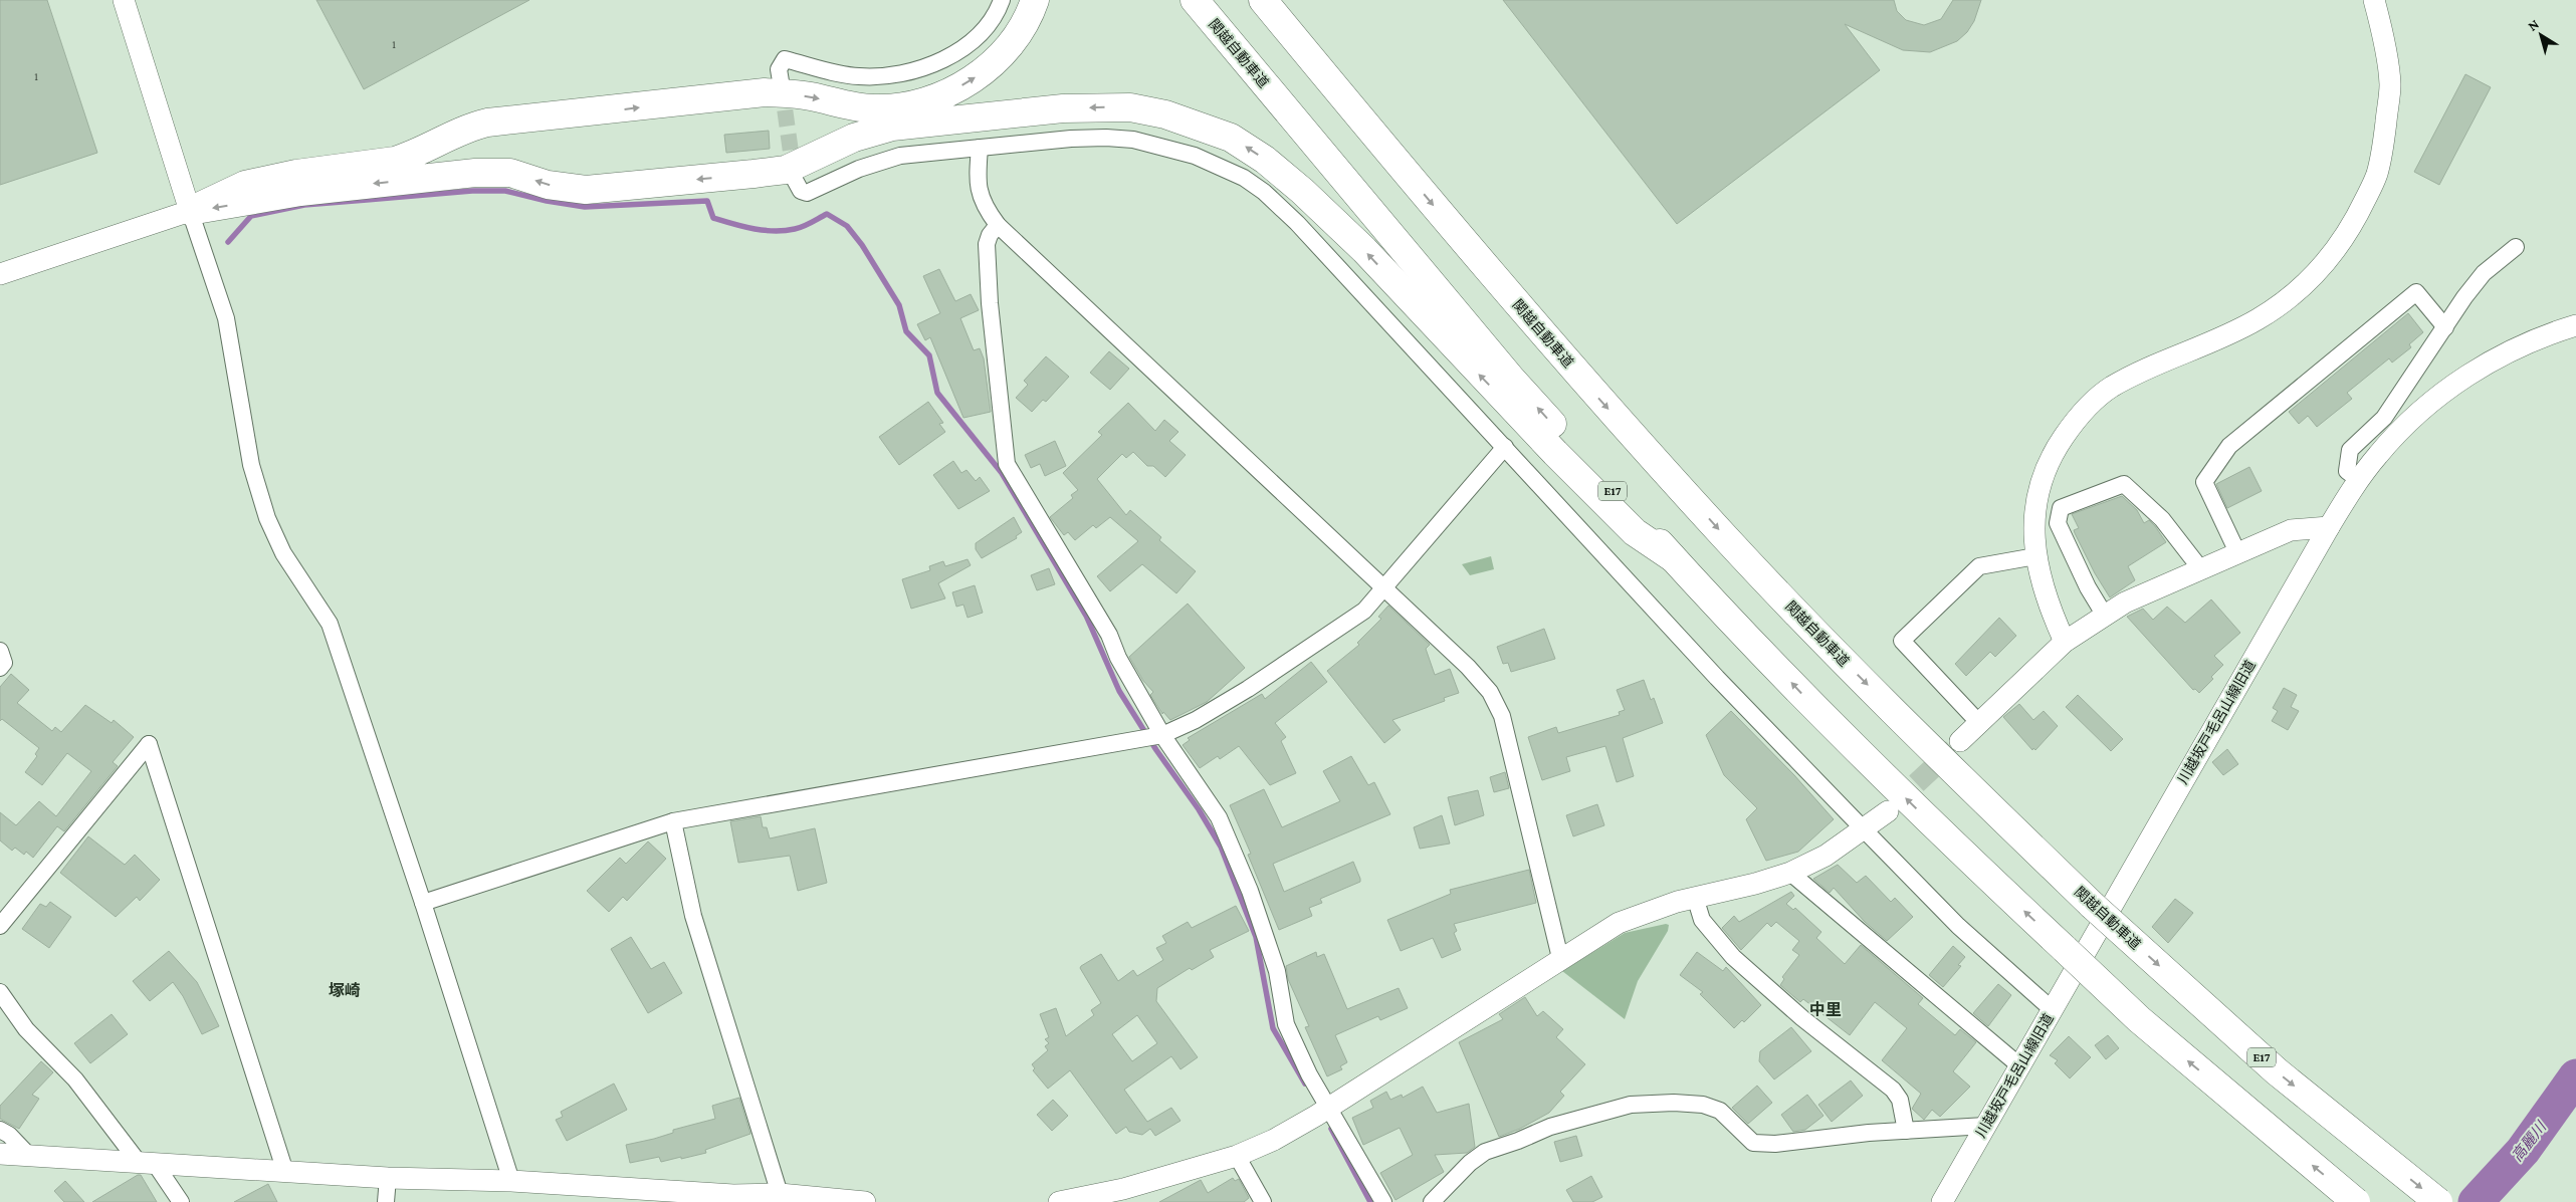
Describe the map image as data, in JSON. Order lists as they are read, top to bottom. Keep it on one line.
{"streets":{"highway":["関越自動車道","E17"],"street":["川越坂戸毛呂山線旧道"]},"districts":["塚崎","中里"],"water":["高麗川"],"house_numbers":["1","1"],"north":"top left"}
